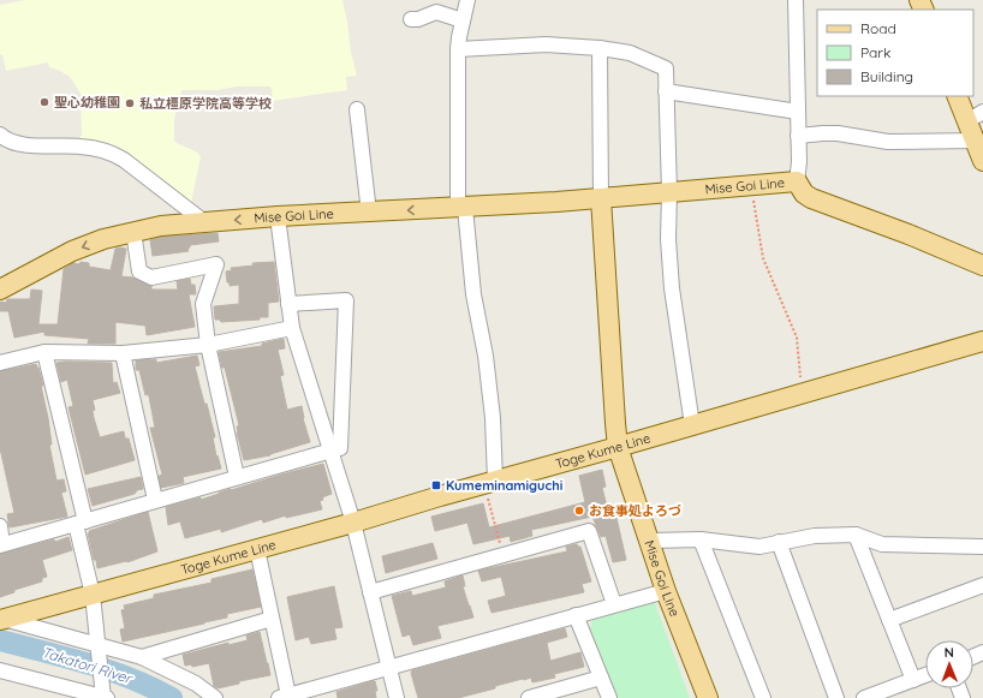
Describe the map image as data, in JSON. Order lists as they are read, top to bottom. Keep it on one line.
{"streets":{"main road":["Mise Goi Line","Toge Kume Line"]},"crossings":[["Mise Goi Line","Toge Kume Line"]],"water":["Takatori River"],"places":{"other":["聖心幼稚園","私立橿原学院高等学校","お食事処よろづ"],"transit":["Kumeminamiguchi"]},"legend":["Road","Park","Building"],"north":"top"}
